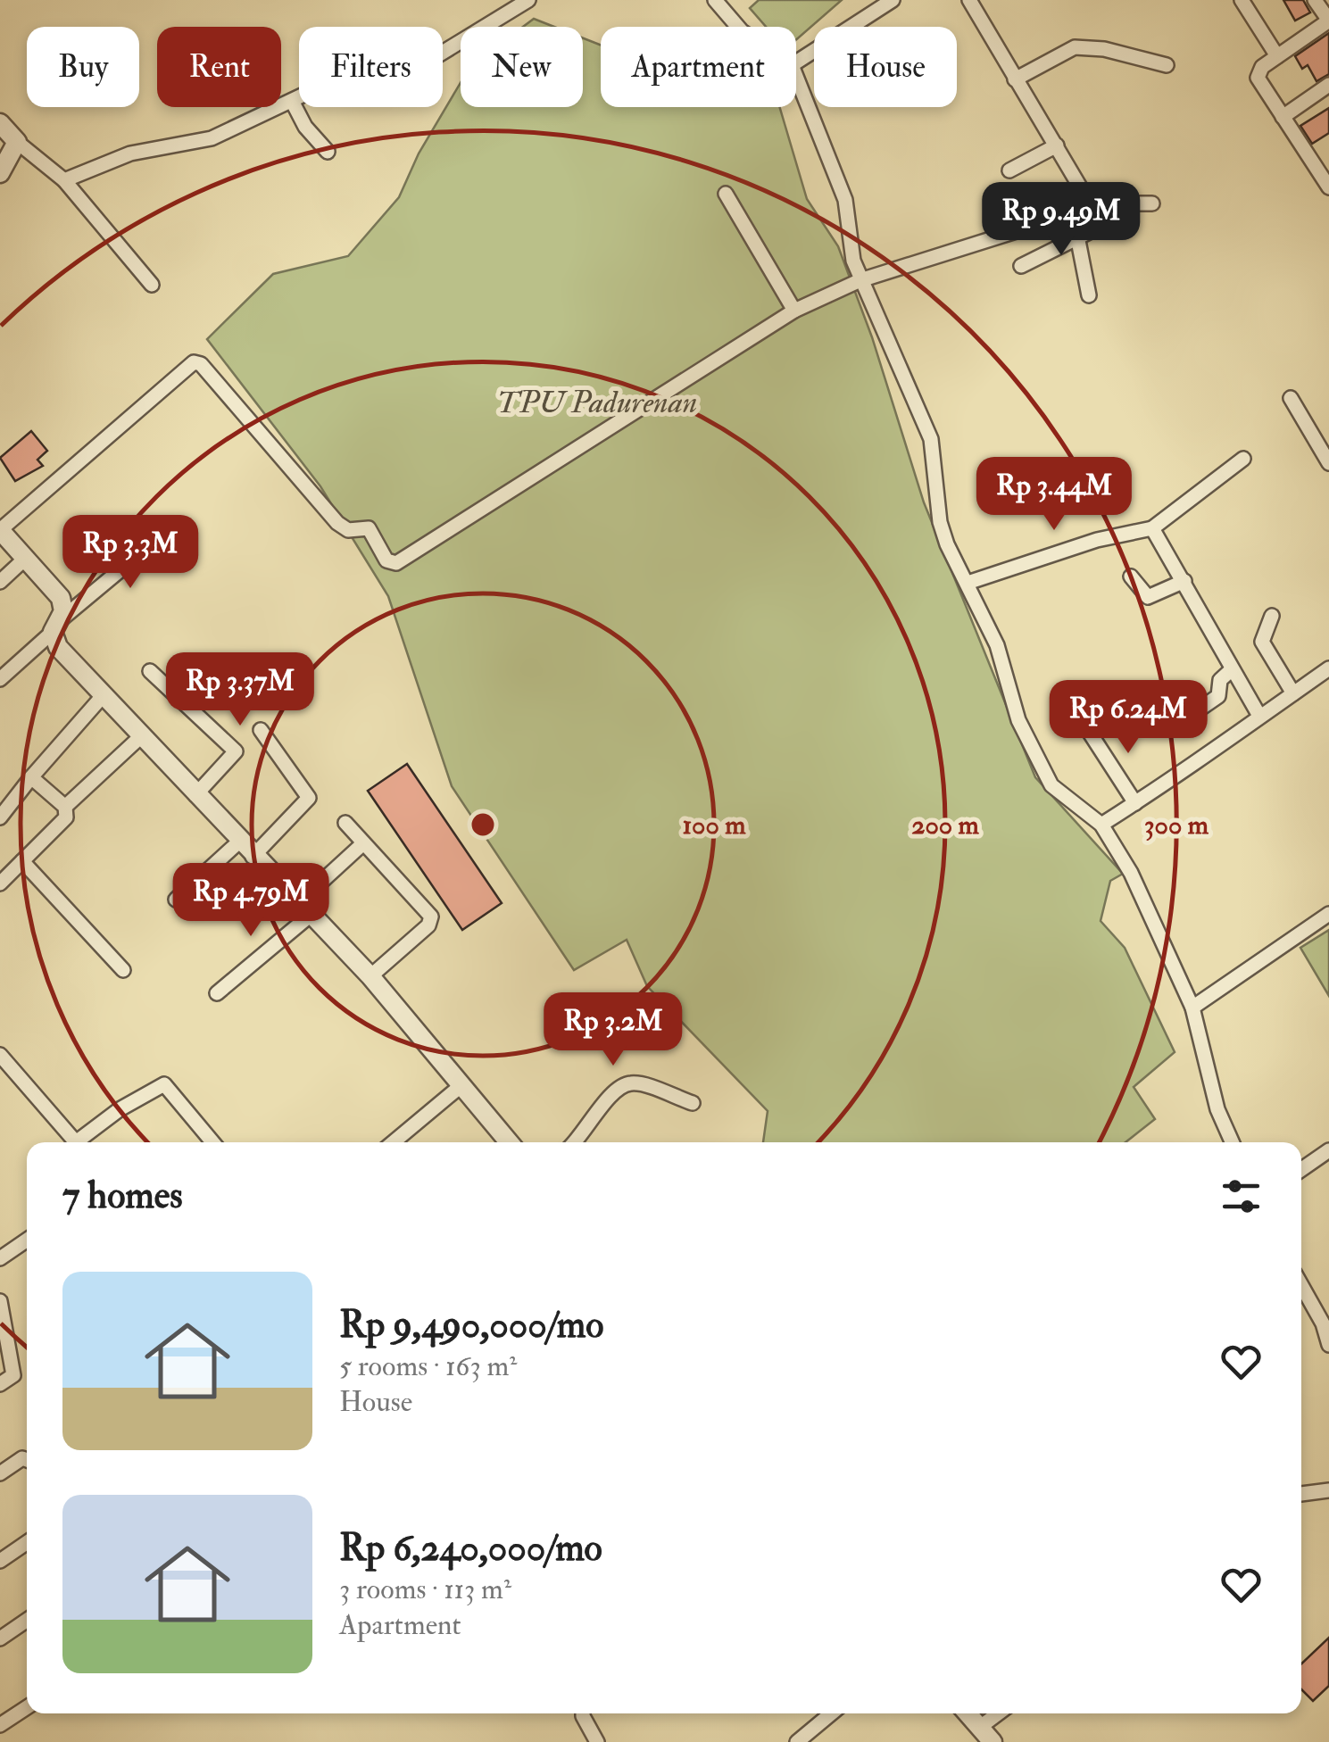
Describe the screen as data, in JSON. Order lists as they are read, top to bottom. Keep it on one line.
{"parks":["TPU Padurenan"],"page":{"chip":["Buy","Rent","Filters","New","Apartment","House"],"price":["Rp 9.49M","Rp 3.44M","Rp 3.3M","Rp 3.37M","Rp 6.24M","Rp 4.79M","Rp 3.2M"],"heading":"7 homes","list":[{"name":"Rp 9,490,000/mo","note":"5 rooms · 163 m² · House"},{"name":"Rp 6,240,000/mo","note":"3 rooms · 113 m² · Apartment"}]},"rings":["100 m","200 m","300 m"]}
